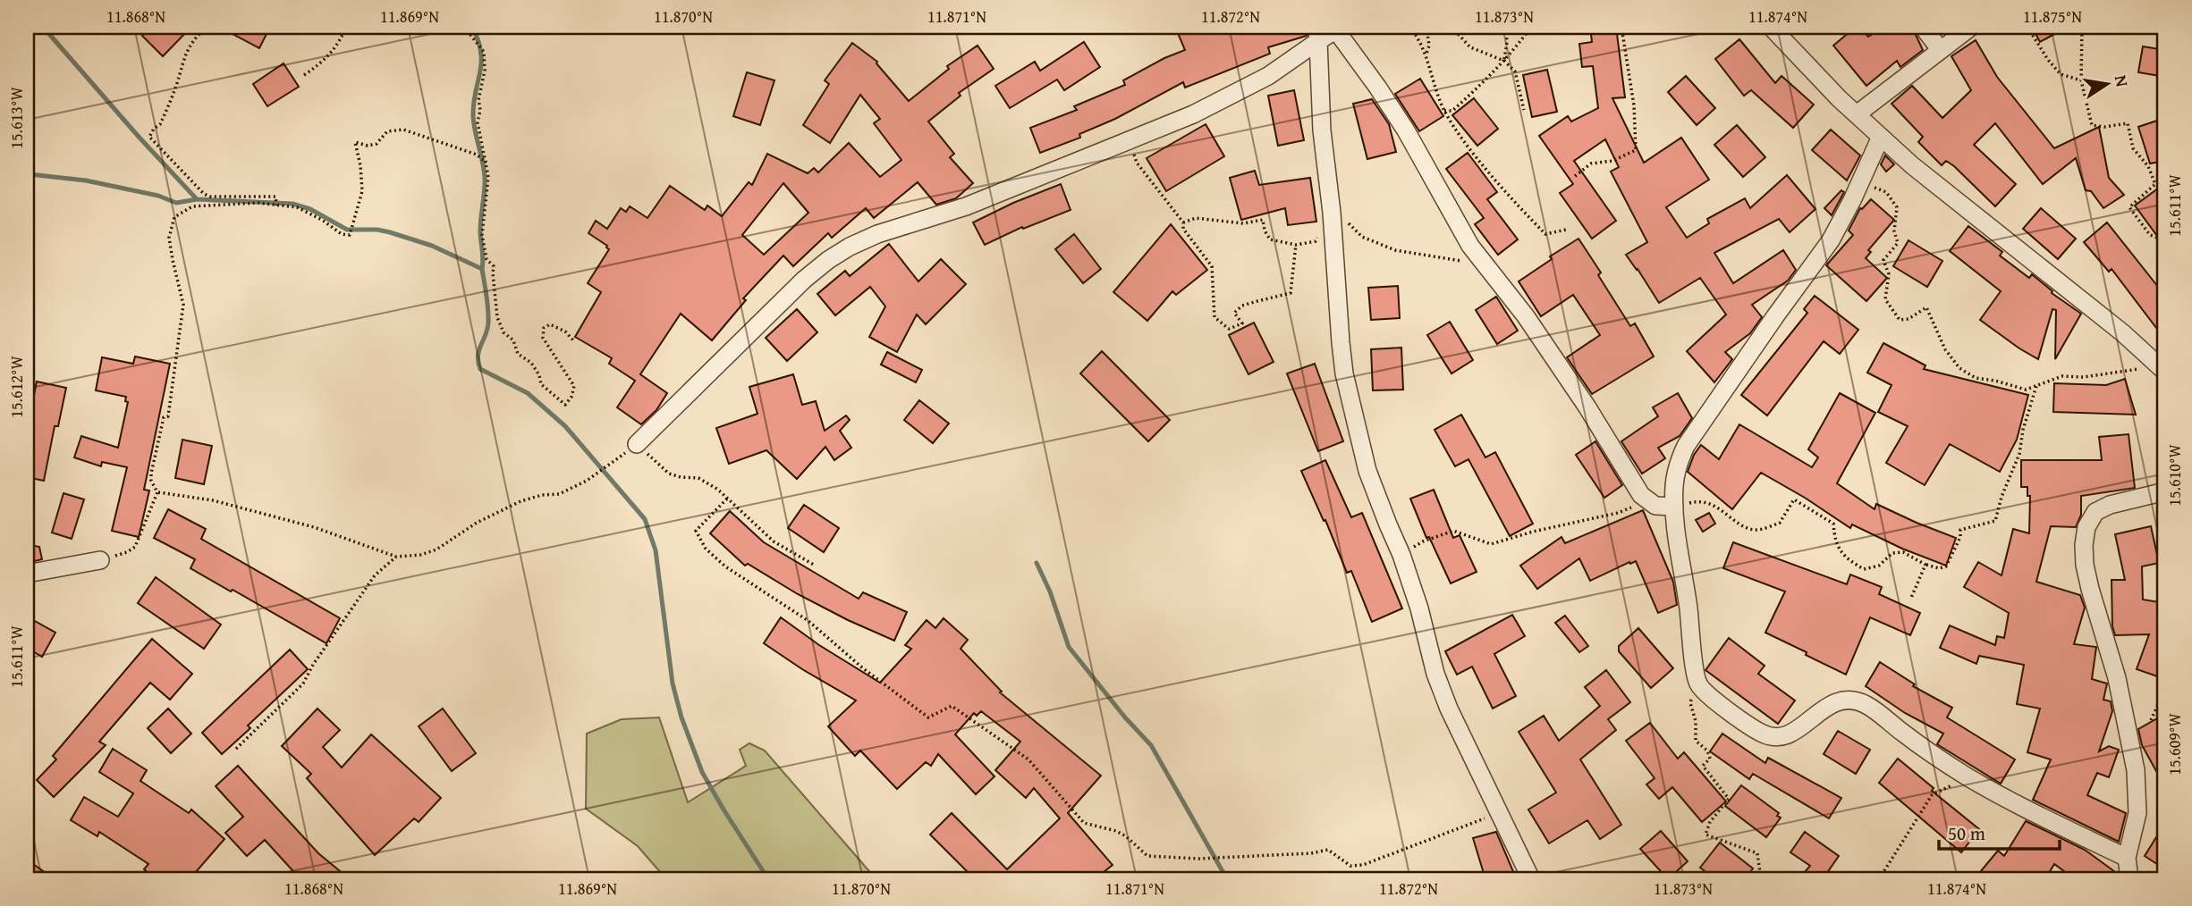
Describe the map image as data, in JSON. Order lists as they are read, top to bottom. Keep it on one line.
{"scale_bar":"50 m","north":"right","coordinates":["11.868°N","11.869°N","11.870°N","11.871°N","11.872°N","11.873°N","11.874°N","11.875°N","15.613°W","15.611°W","15.612°W","15.610°W","15.609°W"]}
